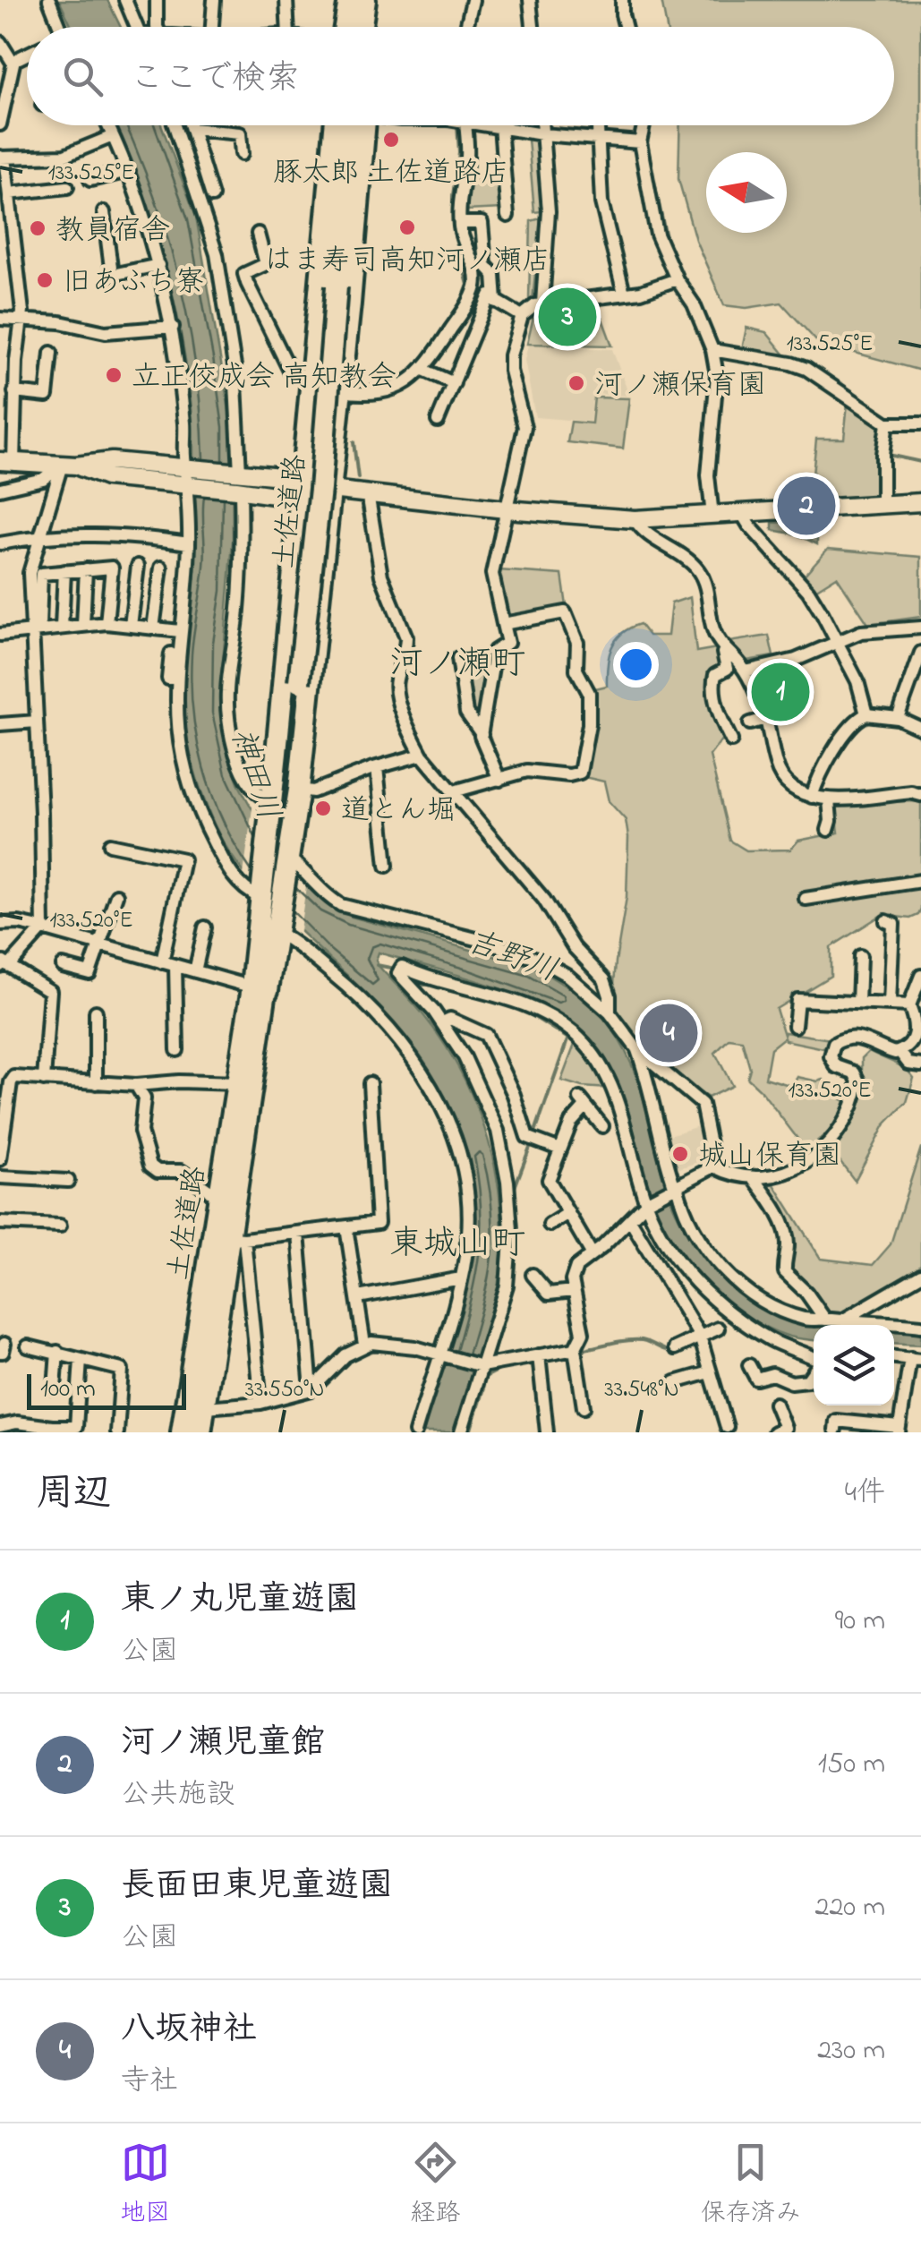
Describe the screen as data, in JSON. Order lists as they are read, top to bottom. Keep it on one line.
{"streets":{"highway":["土佐道路"]},"districts":["河ノ瀬町","東城山町"],"water":["神田川","吉野川"],"places":["豚太郎 土佐道路店","はま寿司高知河ノ瀬店","教員宿舎","旧あふち寮","立正佼成会 高知教会","河ノ瀬保育園","道とん堀","城山保育園"],"scale_bar":"100 m","north":"left","page":{"search":"ここで検索","pins":["3","2","1","4"],"scale":"100 m","heading":["周辺","4件"],"list":[{"mark":"1","name":"東ノ丸児童遊園","note":"公園","value":"90 m"},{"mark":"2","name":"河ノ瀬児童館","note":"公共施設","value":"150 m"},{"mark":"3","name":"長面田東児童遊園","note":"公園","value":"220 m"},{"mark":"4","name":"八坂神社","note":"寺社","value":"230 m"}],"nav":["地図","経路","保存済み"]},"coordinates":["133.525°E","133.520°E","33.550°N","33.548°N"]}
